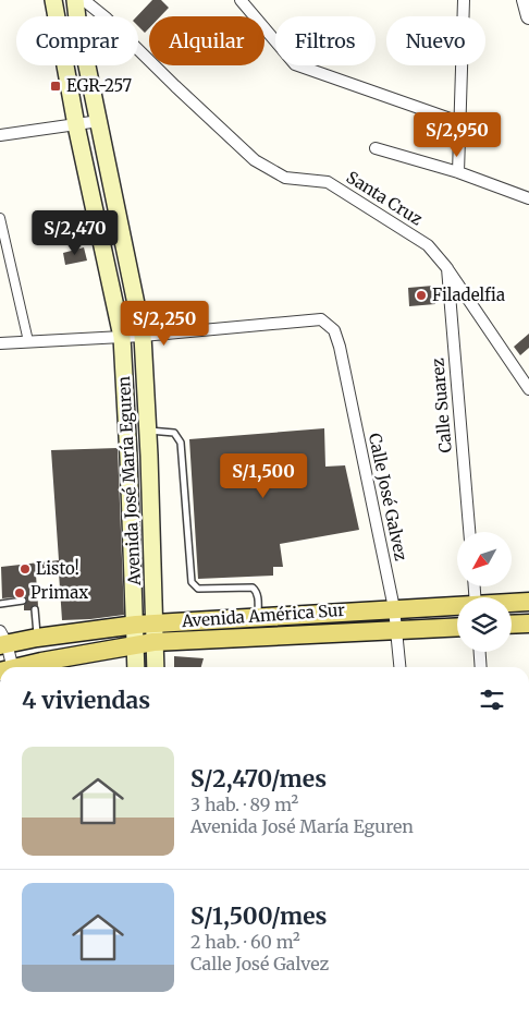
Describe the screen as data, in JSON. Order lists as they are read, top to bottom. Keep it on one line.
{"streets":{"main road":["Avenida José María Eguren","Avenida América Sur"],"street":["Santa Cruz","Calle Suarez","Calle José Galvez"]},"crossings":[["Santa Cruz","Calle Suarez"],["Avenida José María Eguren","Calle José Galvez"],["Avenida José María Eguren","Avenida América Sur"],["Calle José Galvez","Avenida América Sur"]],"places":{"transit":["EGR-257"],"other":["Filadelfia","Listo!","Primax"]},"north":"bottom left","page":{"chip":["Comprar","Alquilar","Filtros","Nuevo"],"price":["S/2,950","S/2,470","S/2,250","S/1,500"],"heading":"4 viviendas","list":[{"name":"S/2,470/mes","note":"3 hab. · 89 m² · Avenida José María Eguren"},{"name":"S/1,500/mes","note":"2 hab. · 60 m² · Calle José Galvez"}]}}
